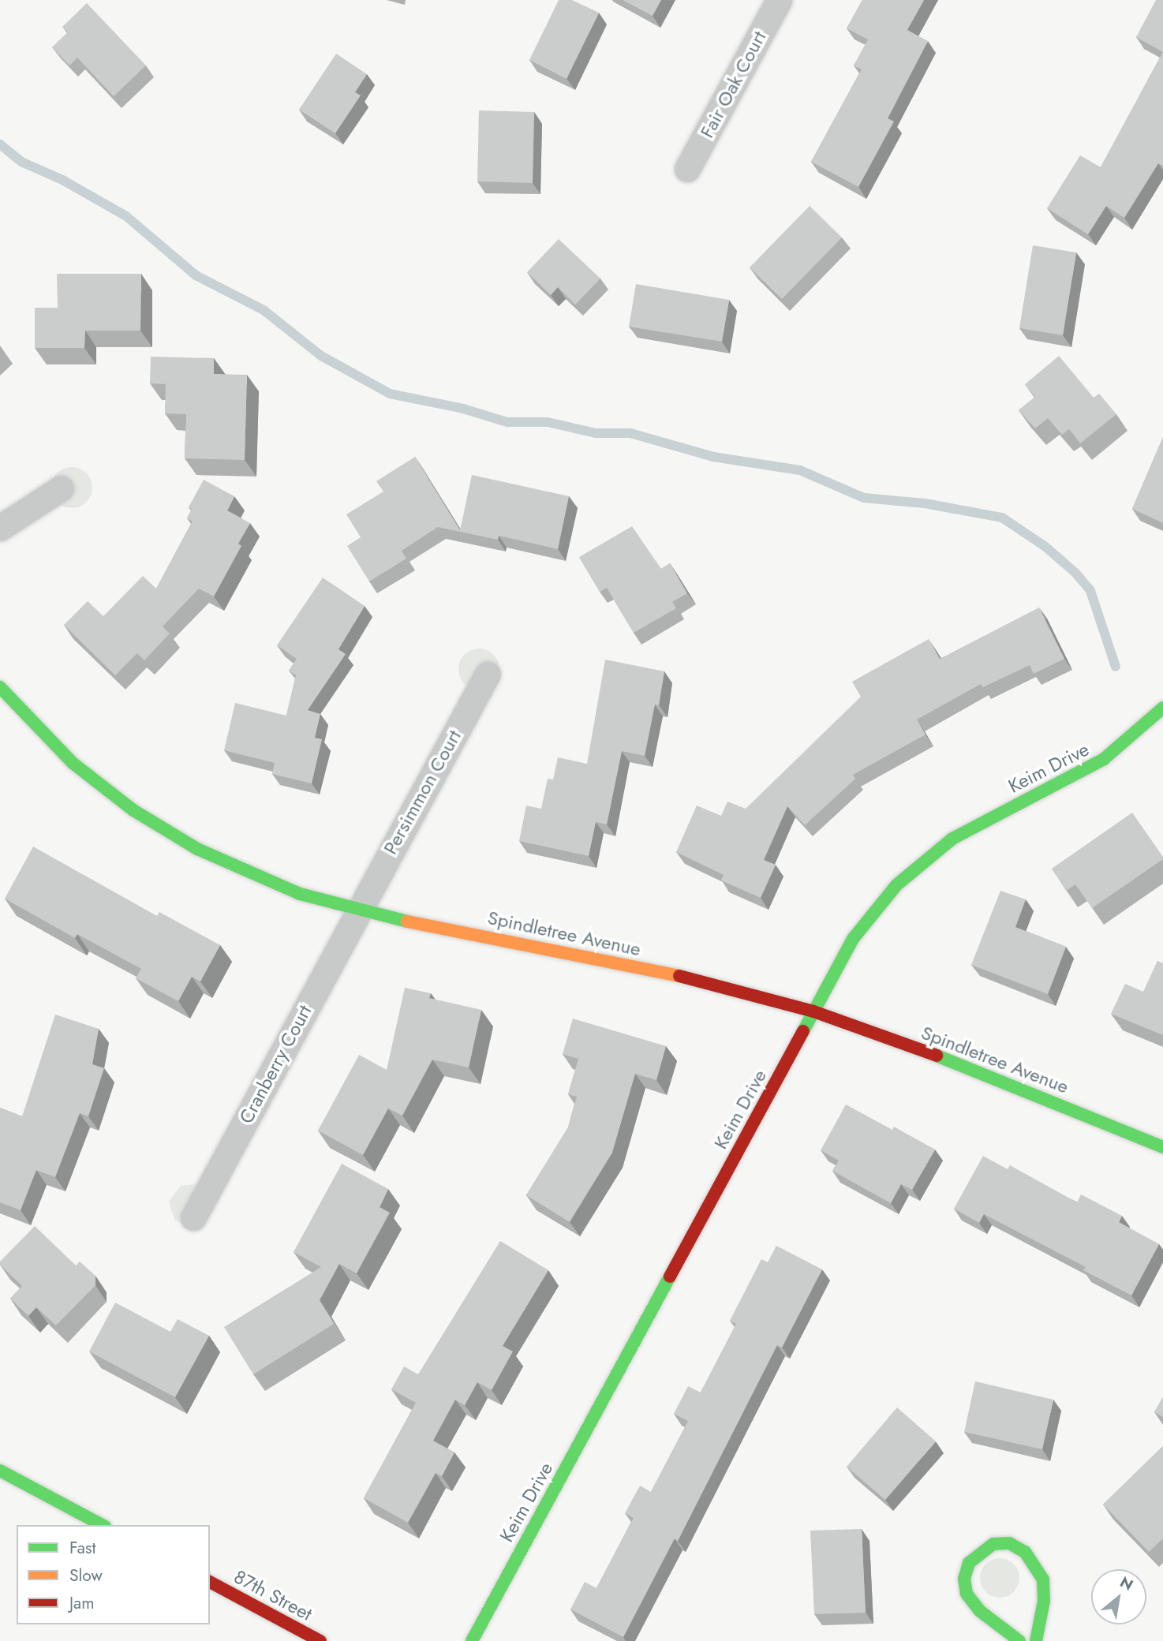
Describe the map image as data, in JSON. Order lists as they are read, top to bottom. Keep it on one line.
{"streets":{"street":["Fair Oak Court","Keim Drive","Persimmon Court","Spindletree Avenue","Cranberry Court","87th Street"]},"crossings":[["Keim Drive","Spindletree Avenue"],["Persimmon Court","Spindletree Avenue"],["Persimmon Court","Cranberry Court"],["Spindletree Avenue","Cranberry Court"]],"legend":["Fast","Slow","Jam"],"north":"top right"}
